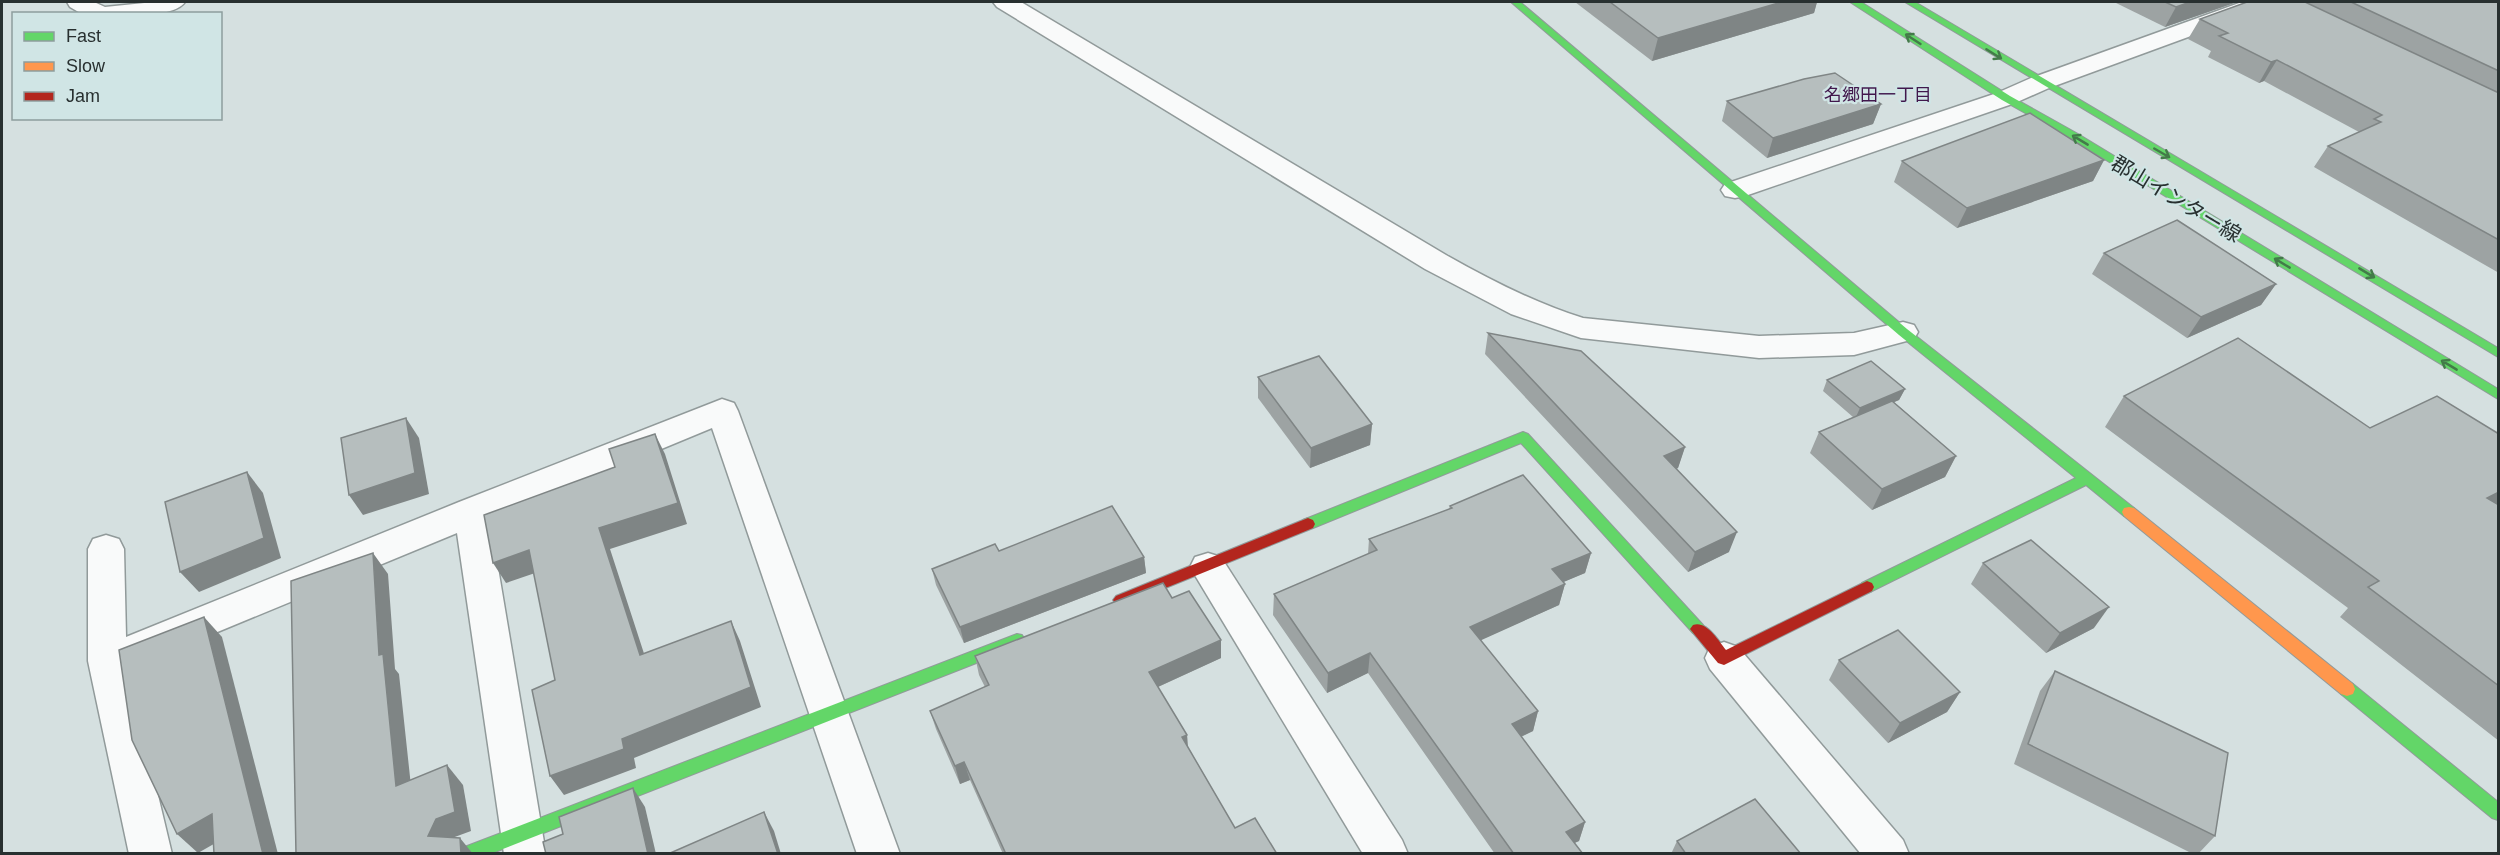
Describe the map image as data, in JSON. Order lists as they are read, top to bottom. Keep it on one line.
{"streets":{"street":["郡山インター線"]},"districts":["名郷田一丁目"],"legend":["Fast","Slow","Jam"]}
